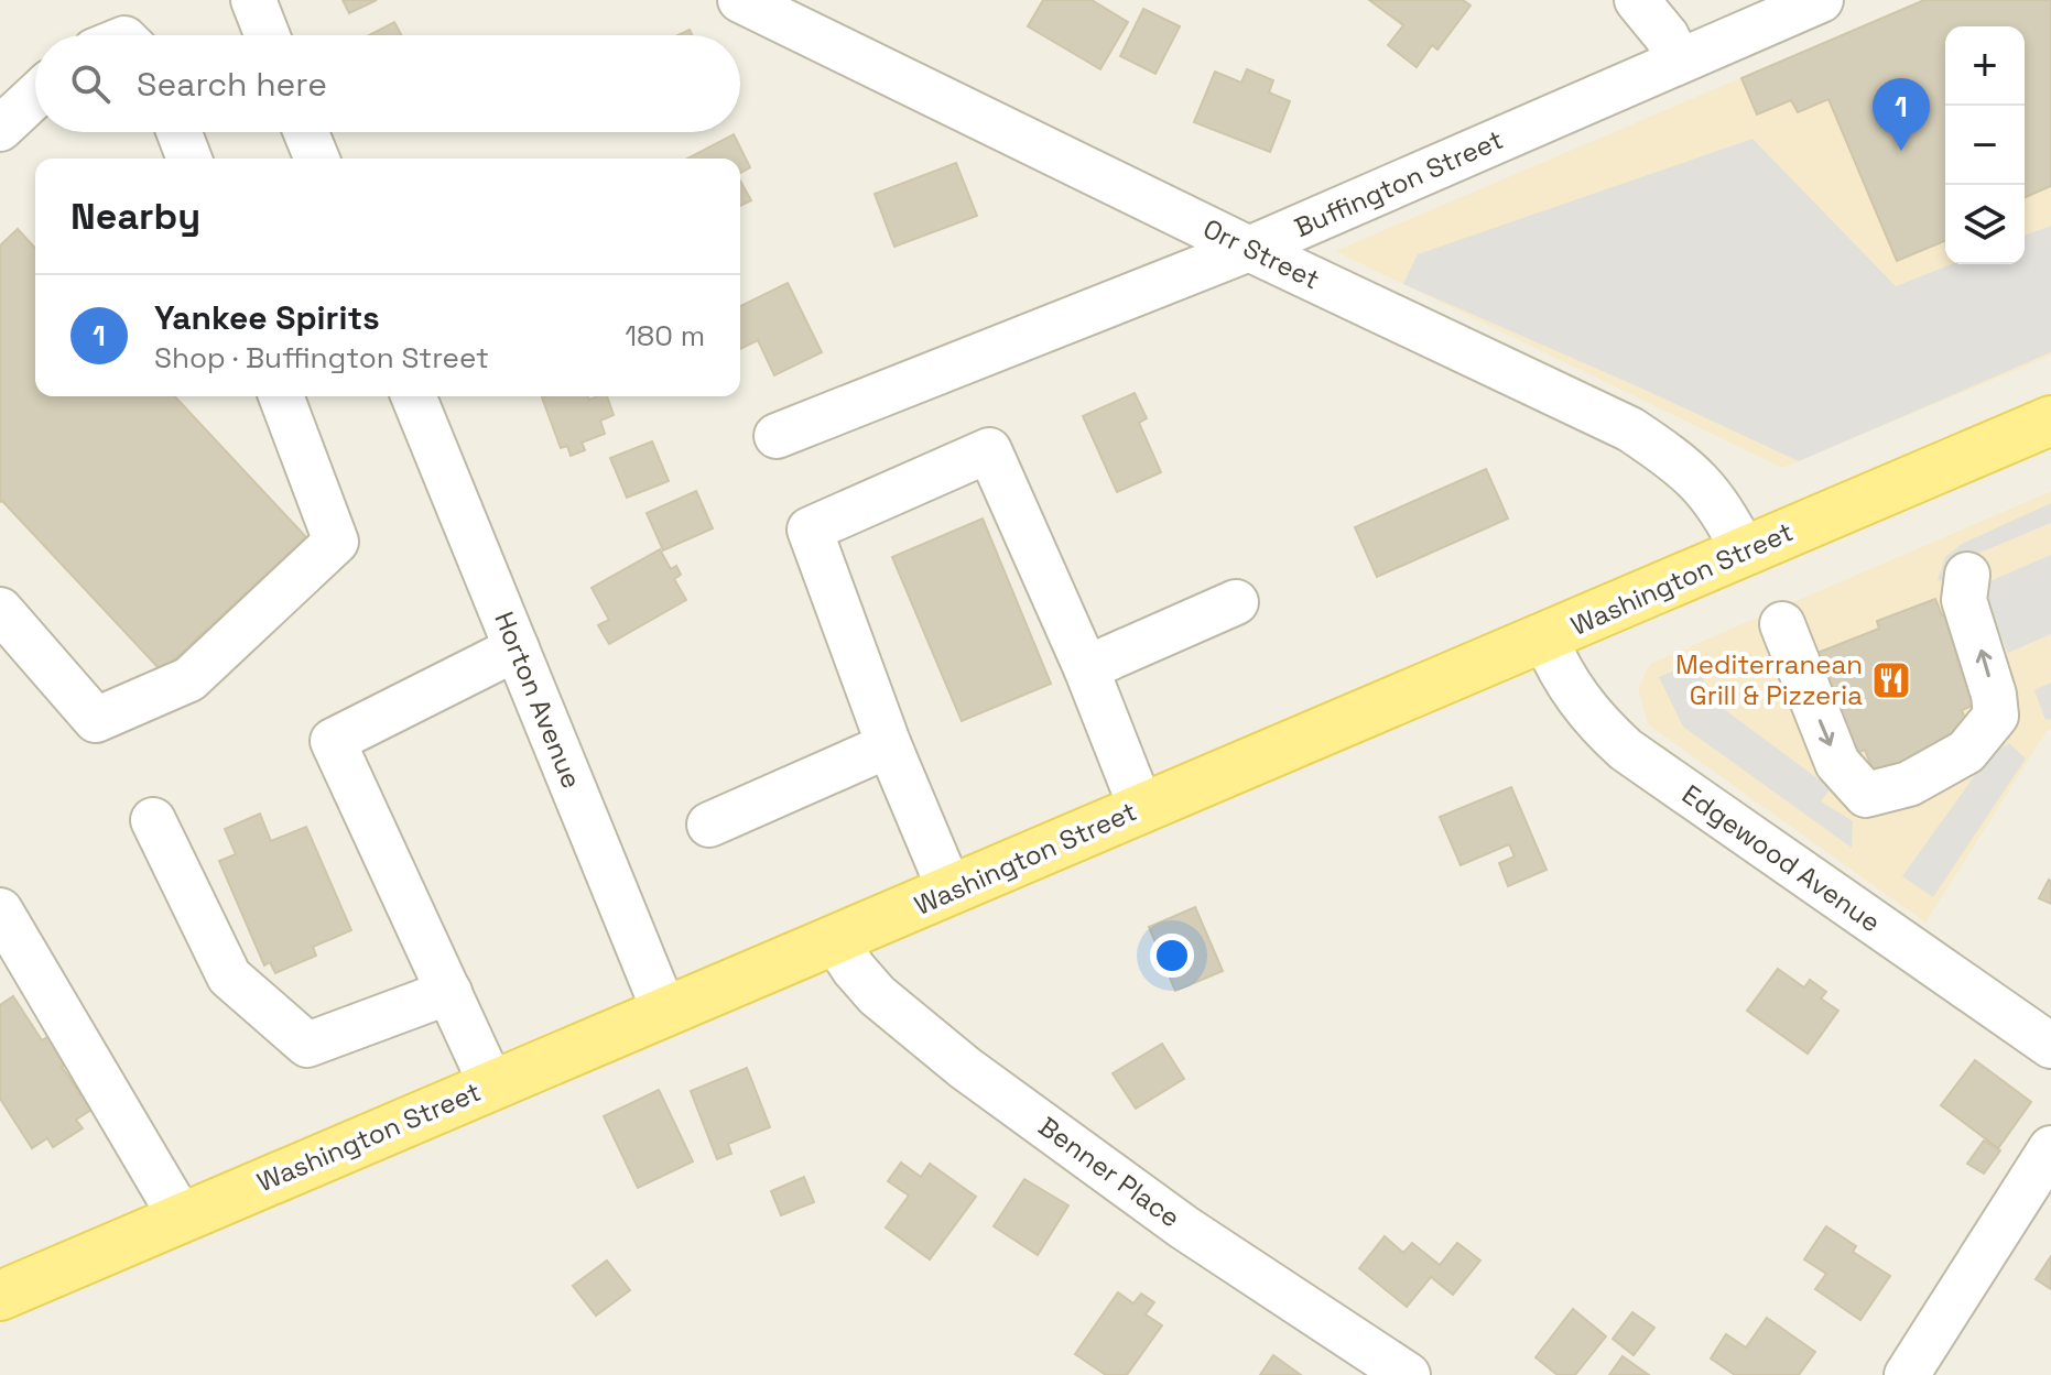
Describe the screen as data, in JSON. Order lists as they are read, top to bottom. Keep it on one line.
{"streets":{"main road":["Washington Street"],"street":["Buffington Street","Orr Street","Horton Avenue","Edgewood Avenue","Benner Place"]},"crossings":[["Buffington Street","Orr Street"],["Orr Street","Washington Street"],["Washington Street","Horton Avenue"],["Washington Street","Edgewood Avenue"],["Washington Street","Benner Place"]],"places":{"restaurant":["Mediterranean Grill & Pizzeria"]},"page":{"map_buttons":["+","−"],"search":"Search here","pins":"1","heading":"Nearby","list":[{"mark":"1","name":"Yankee Spirits","note":"Shop · Buffington Street","value":"180 m"}]}}
